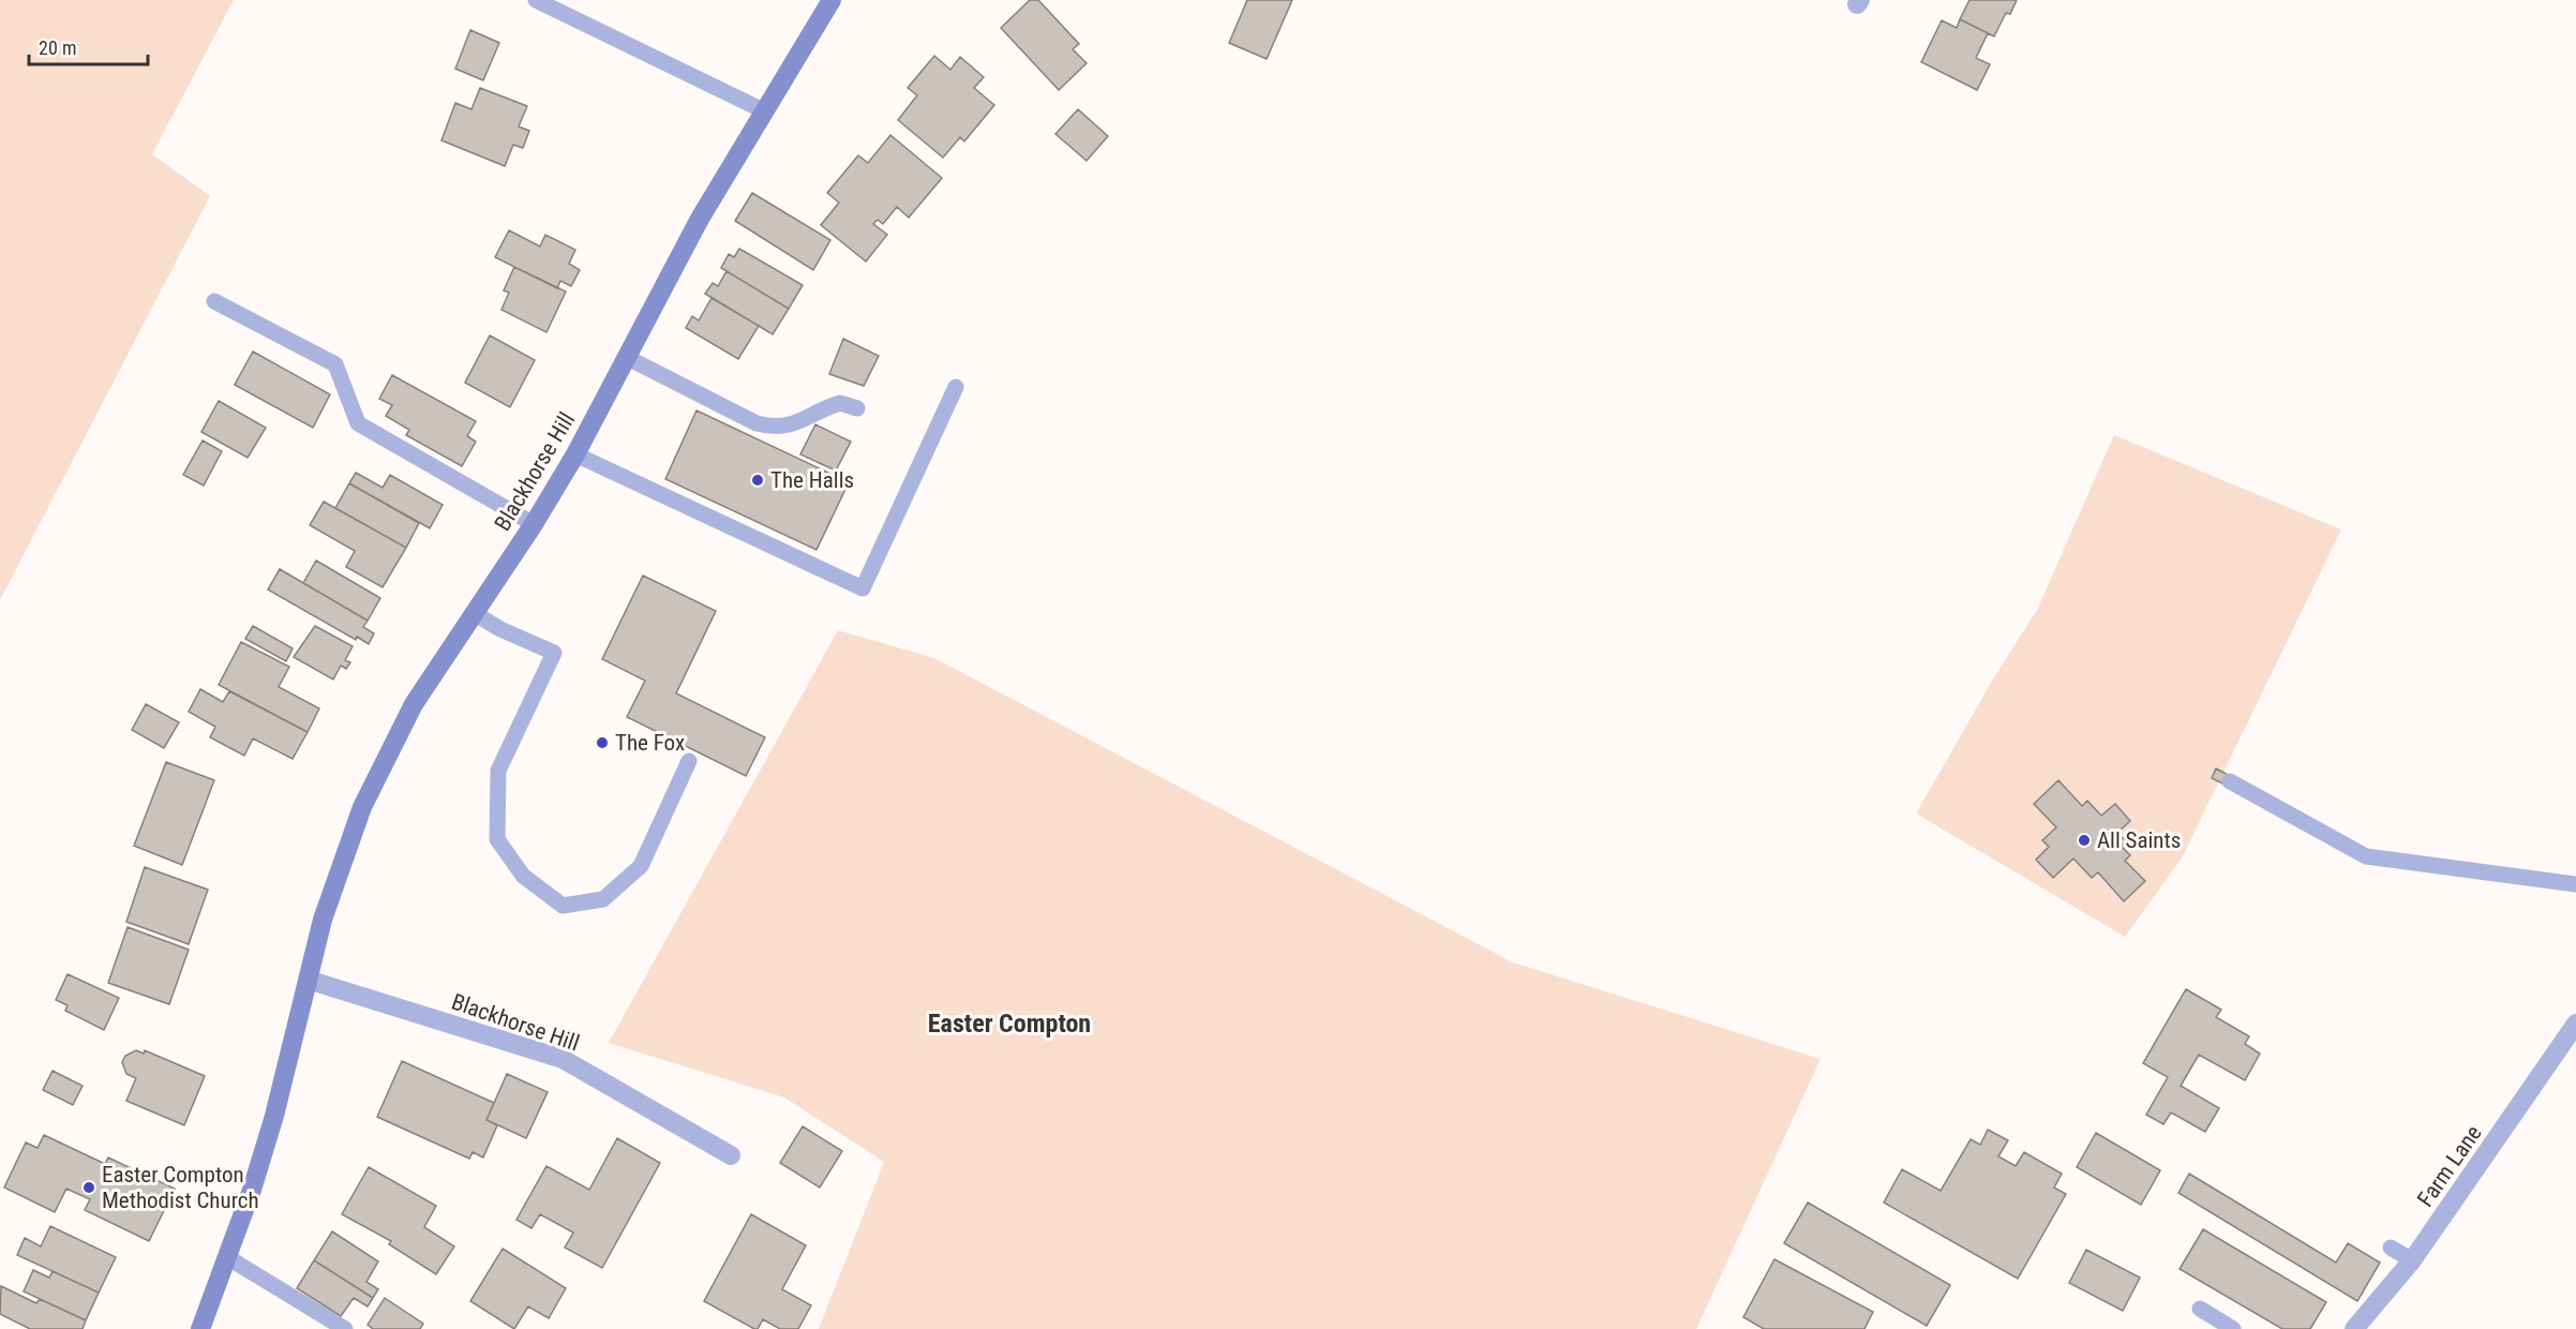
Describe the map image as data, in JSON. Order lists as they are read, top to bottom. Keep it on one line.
{"streets":{"main road":["Blackhorse Hill"],"street":["Farm Lane"]},"districts":["Easter Compton"],"places":["The Halls","The Fox","All Saints","Easter Compton Methodist Church"],"scale_bar":"20 m"}
